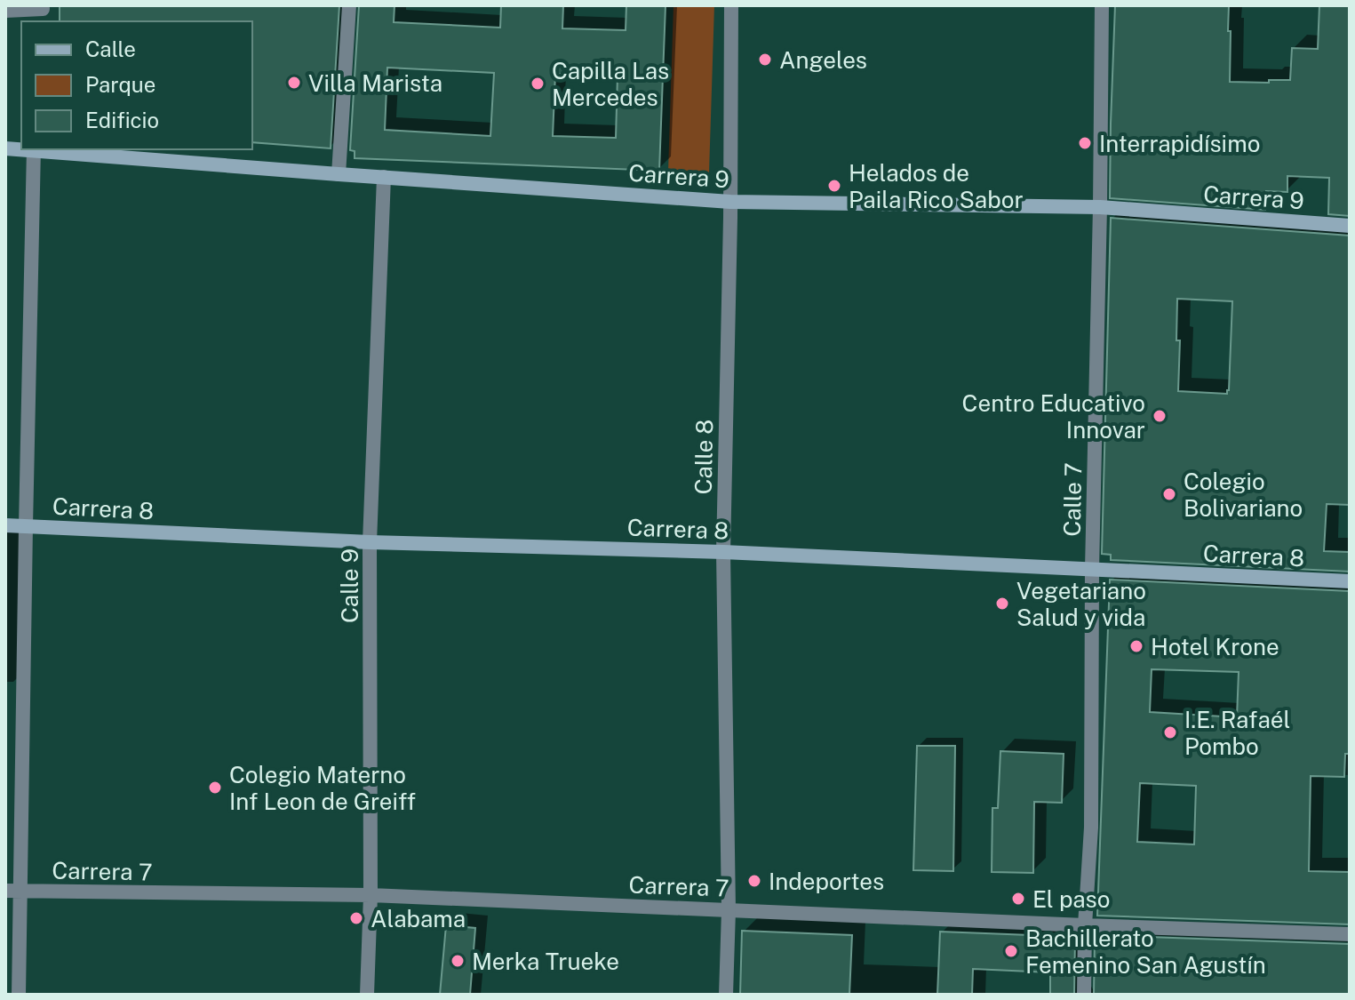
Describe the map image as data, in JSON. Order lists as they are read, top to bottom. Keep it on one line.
{"streets":{"main road":["Carrera 9","Carrera 8"],"street":["Calle 8","Calle 7","Calle 9","Carrera 7"]},"crossings":[["Carrera 9","Calle 8"],["Carrera 9","Calle 7"],["Carrera 9","Calle 9"],["Calle 8","Carrera 8"],["Calle 8","Carrera 7"],["Calle 7","Carrera 8"],["Calle 7","Carrera 7"],["Carrera 8","Calle 9"],["Calle 9","Carrera 7"]],"places":["Angeles","Villa Marista","Capilla Las Mercedes","Interrapidísimo","Helados de Paila Rico Sabor","Centro Educativo Innovar","Colegio Bolivariano","Vegetariano Salud y vida","Hotel Krone","I.E. Rafaél Pombo","Colegio Materno Inf Leon de Greiff","Indeportes","El paso","Alabama","Bachillerato Femenino San Agustín","Merka Trueke"],"legend":["Calle","Parque","Edificio"]}
